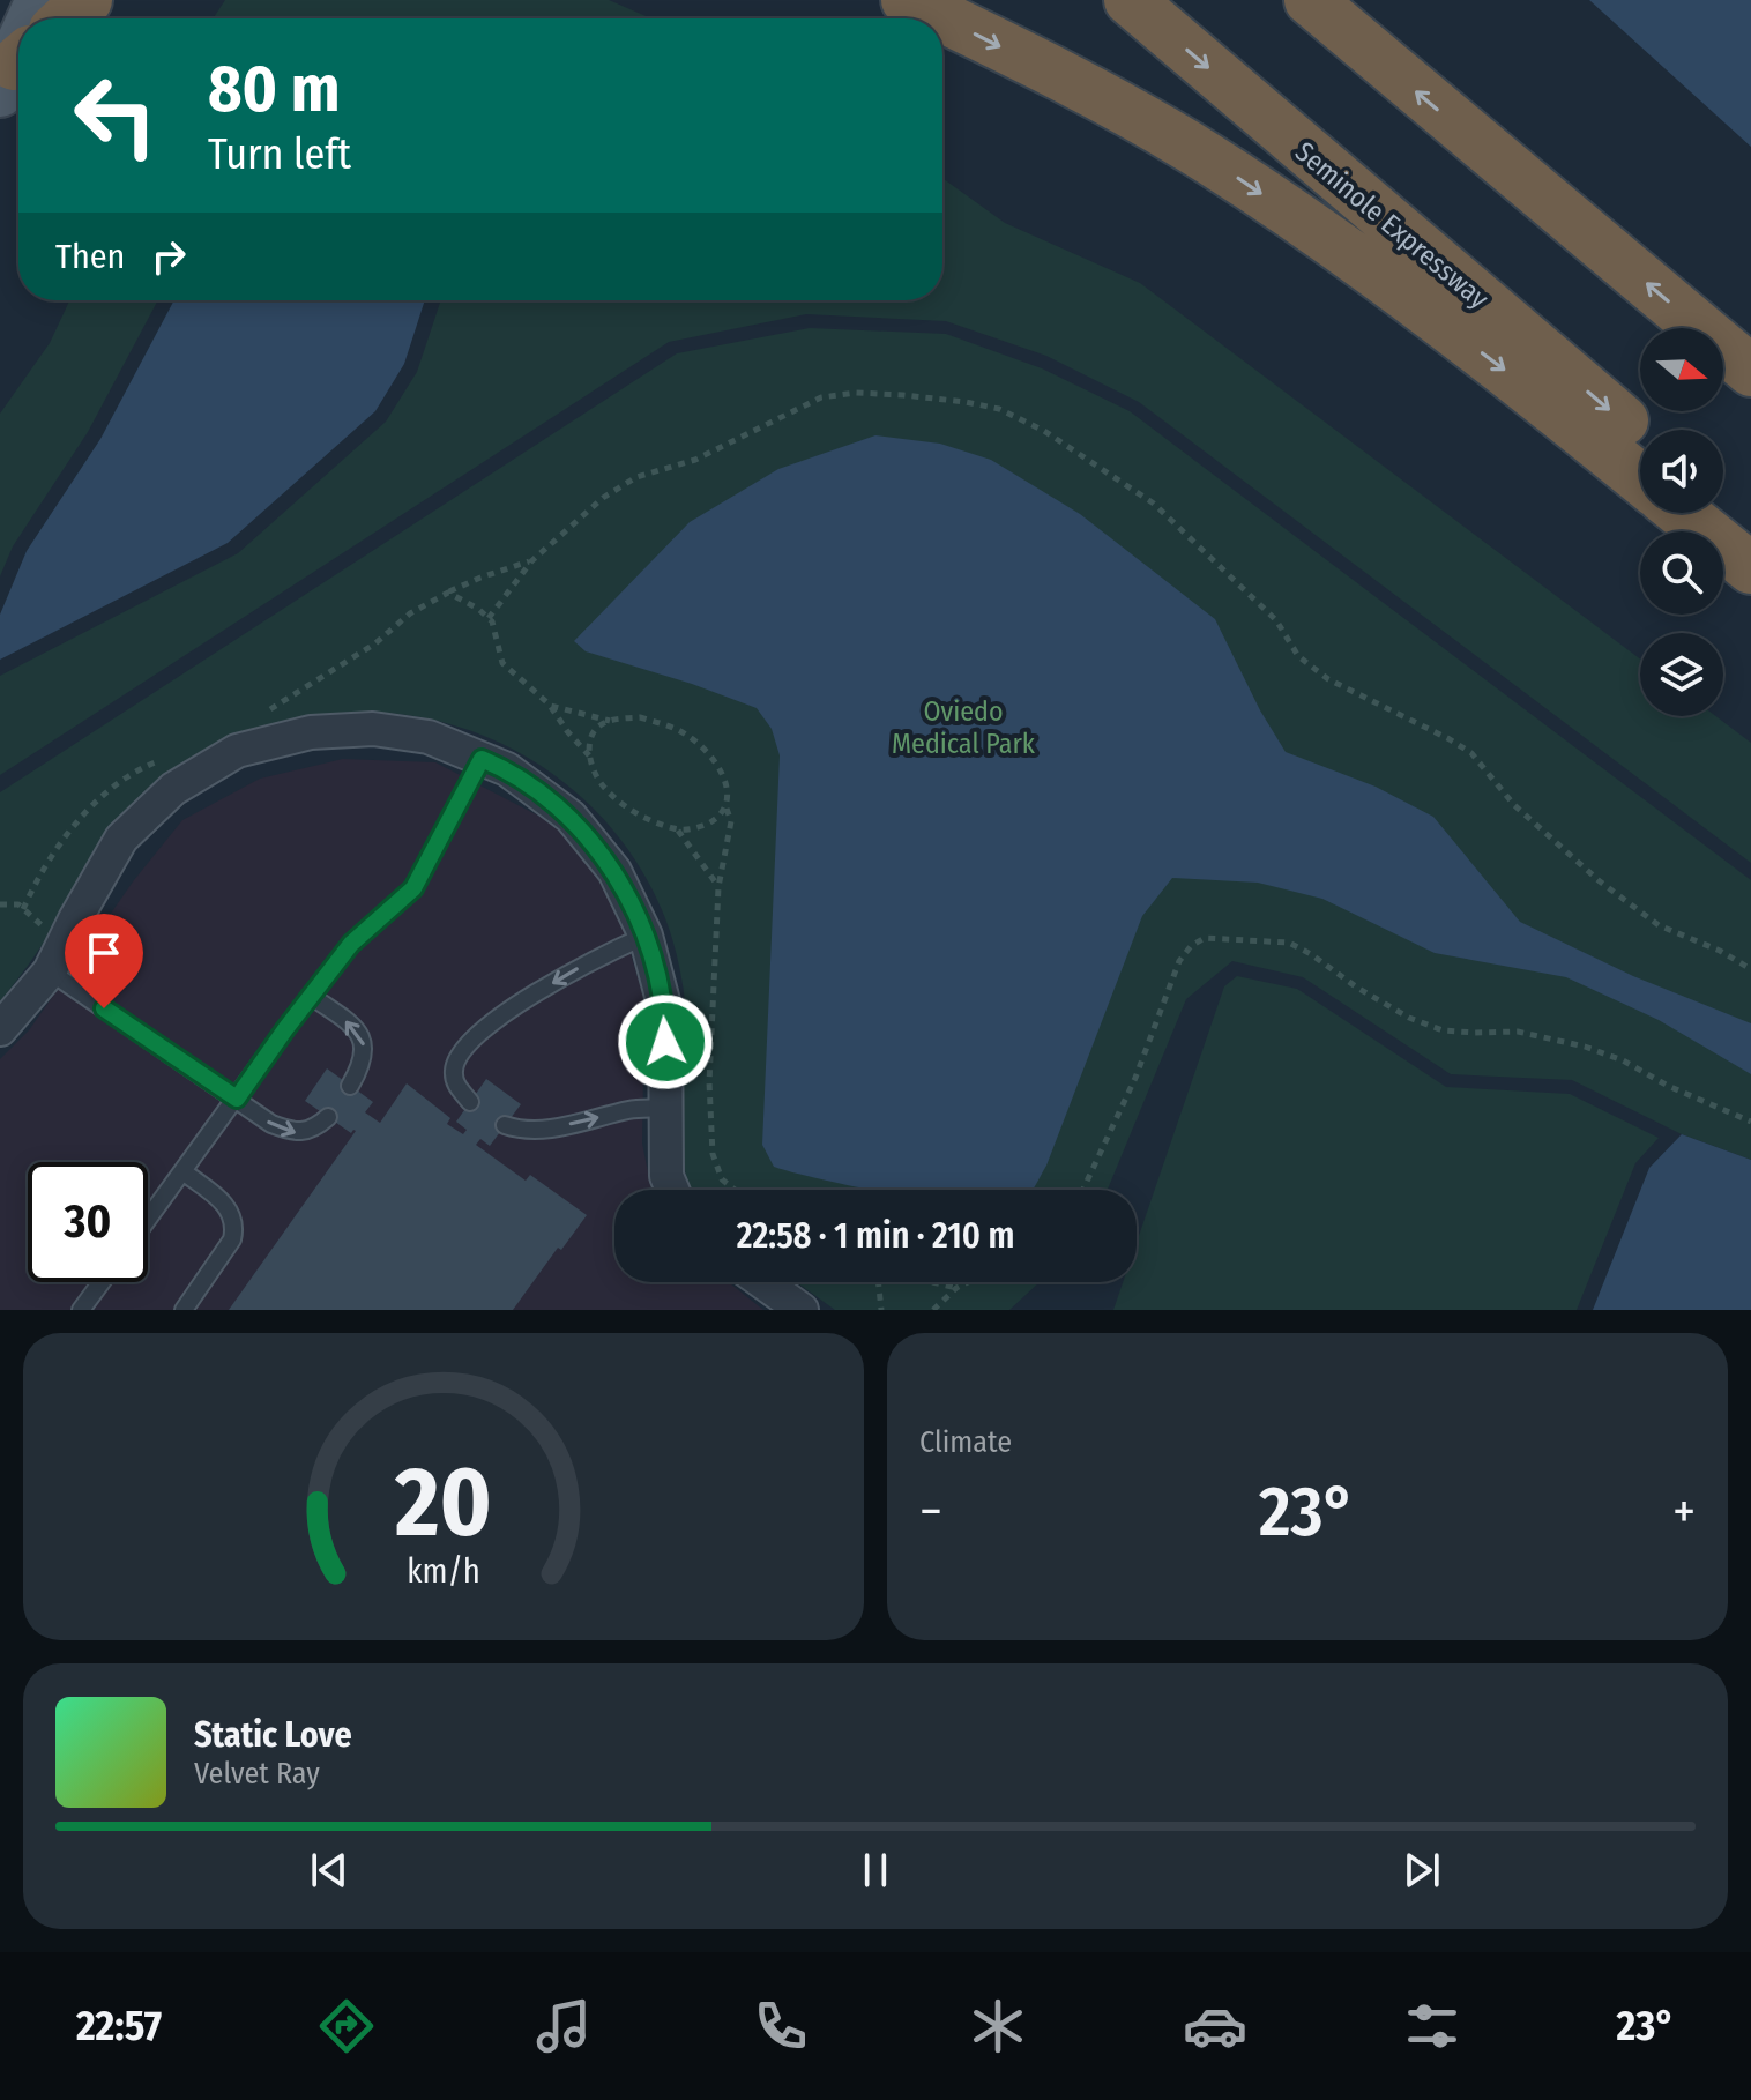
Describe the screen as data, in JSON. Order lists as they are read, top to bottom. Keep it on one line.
{"streets":{"highway":["Seminole Expressway"]},"parks":["Oviedo Medical Park"],"north":"right","page":{"turn":["80 m","Turn left"],"then":"Then","limit":"30","trip":"22:58 · 1 min · 210 m","tile":"Climate","heat":["−","23°","+"],"song":["Static Love","Velvet Ray"],"tabs":["22:57","23°"],"gauge":["20","km/h"]}}
